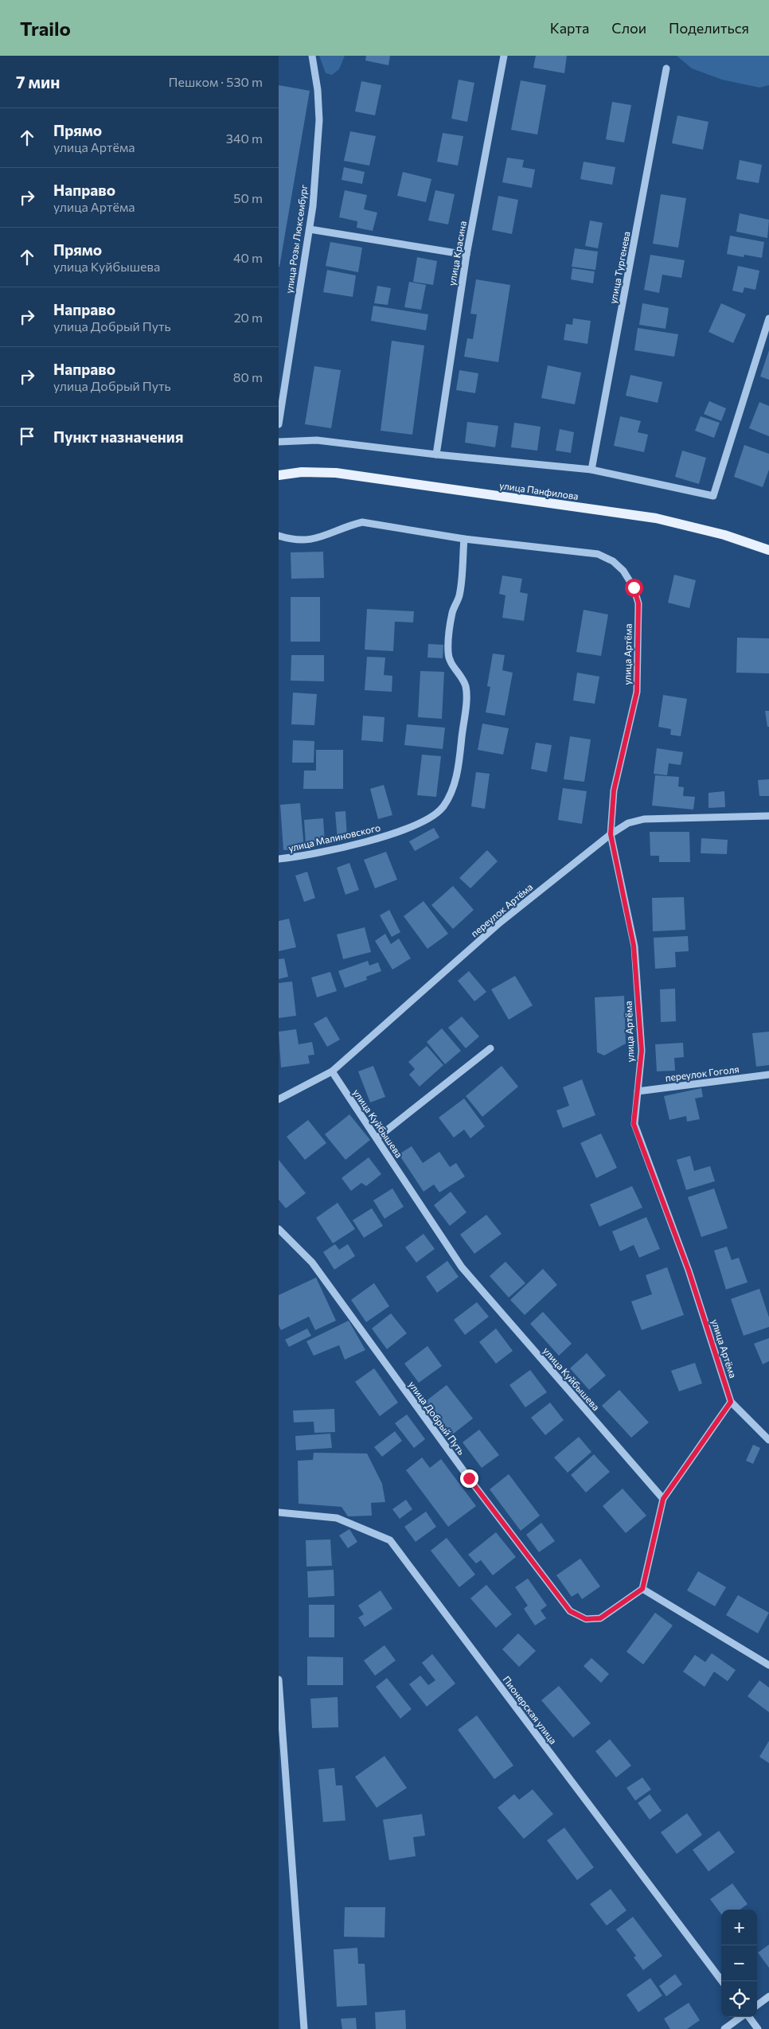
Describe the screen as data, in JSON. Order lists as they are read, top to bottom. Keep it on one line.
{"streets":{"main road":["улица Панфилова"],"street":["улица Розы Люксембург","улица Красина","улица Тургенева","улица Артёма","улица Малиновского","переулок Артёма","переулок Гоголя","улица Куйбышева","улица Добрый Путь","Пионерская улица"]},"crossings":[["улица Артёма","улица Малиновского"],["улица Артёма","переулок Артёма"],["улица Артёма","переулок Гоголя"],["переулок Артёма","улица Куйбышева"]],"page":{"header":"Trailo","nav":["Карта","Слои","Поделиться"],"heading":["7 мин","Пешком · 530 m"],"list":[["Прямо","улица Артёма","340 m"],["Направо","улица Артёма","50 m"],["Прямо","улица Куйбышева","40 m"],["Направо","улица Добрый Путь","20 m"],["Направо","улица Добрый Путь","80 m"],"Пункт назначения"],"map_buttons":["+","−"]}}
